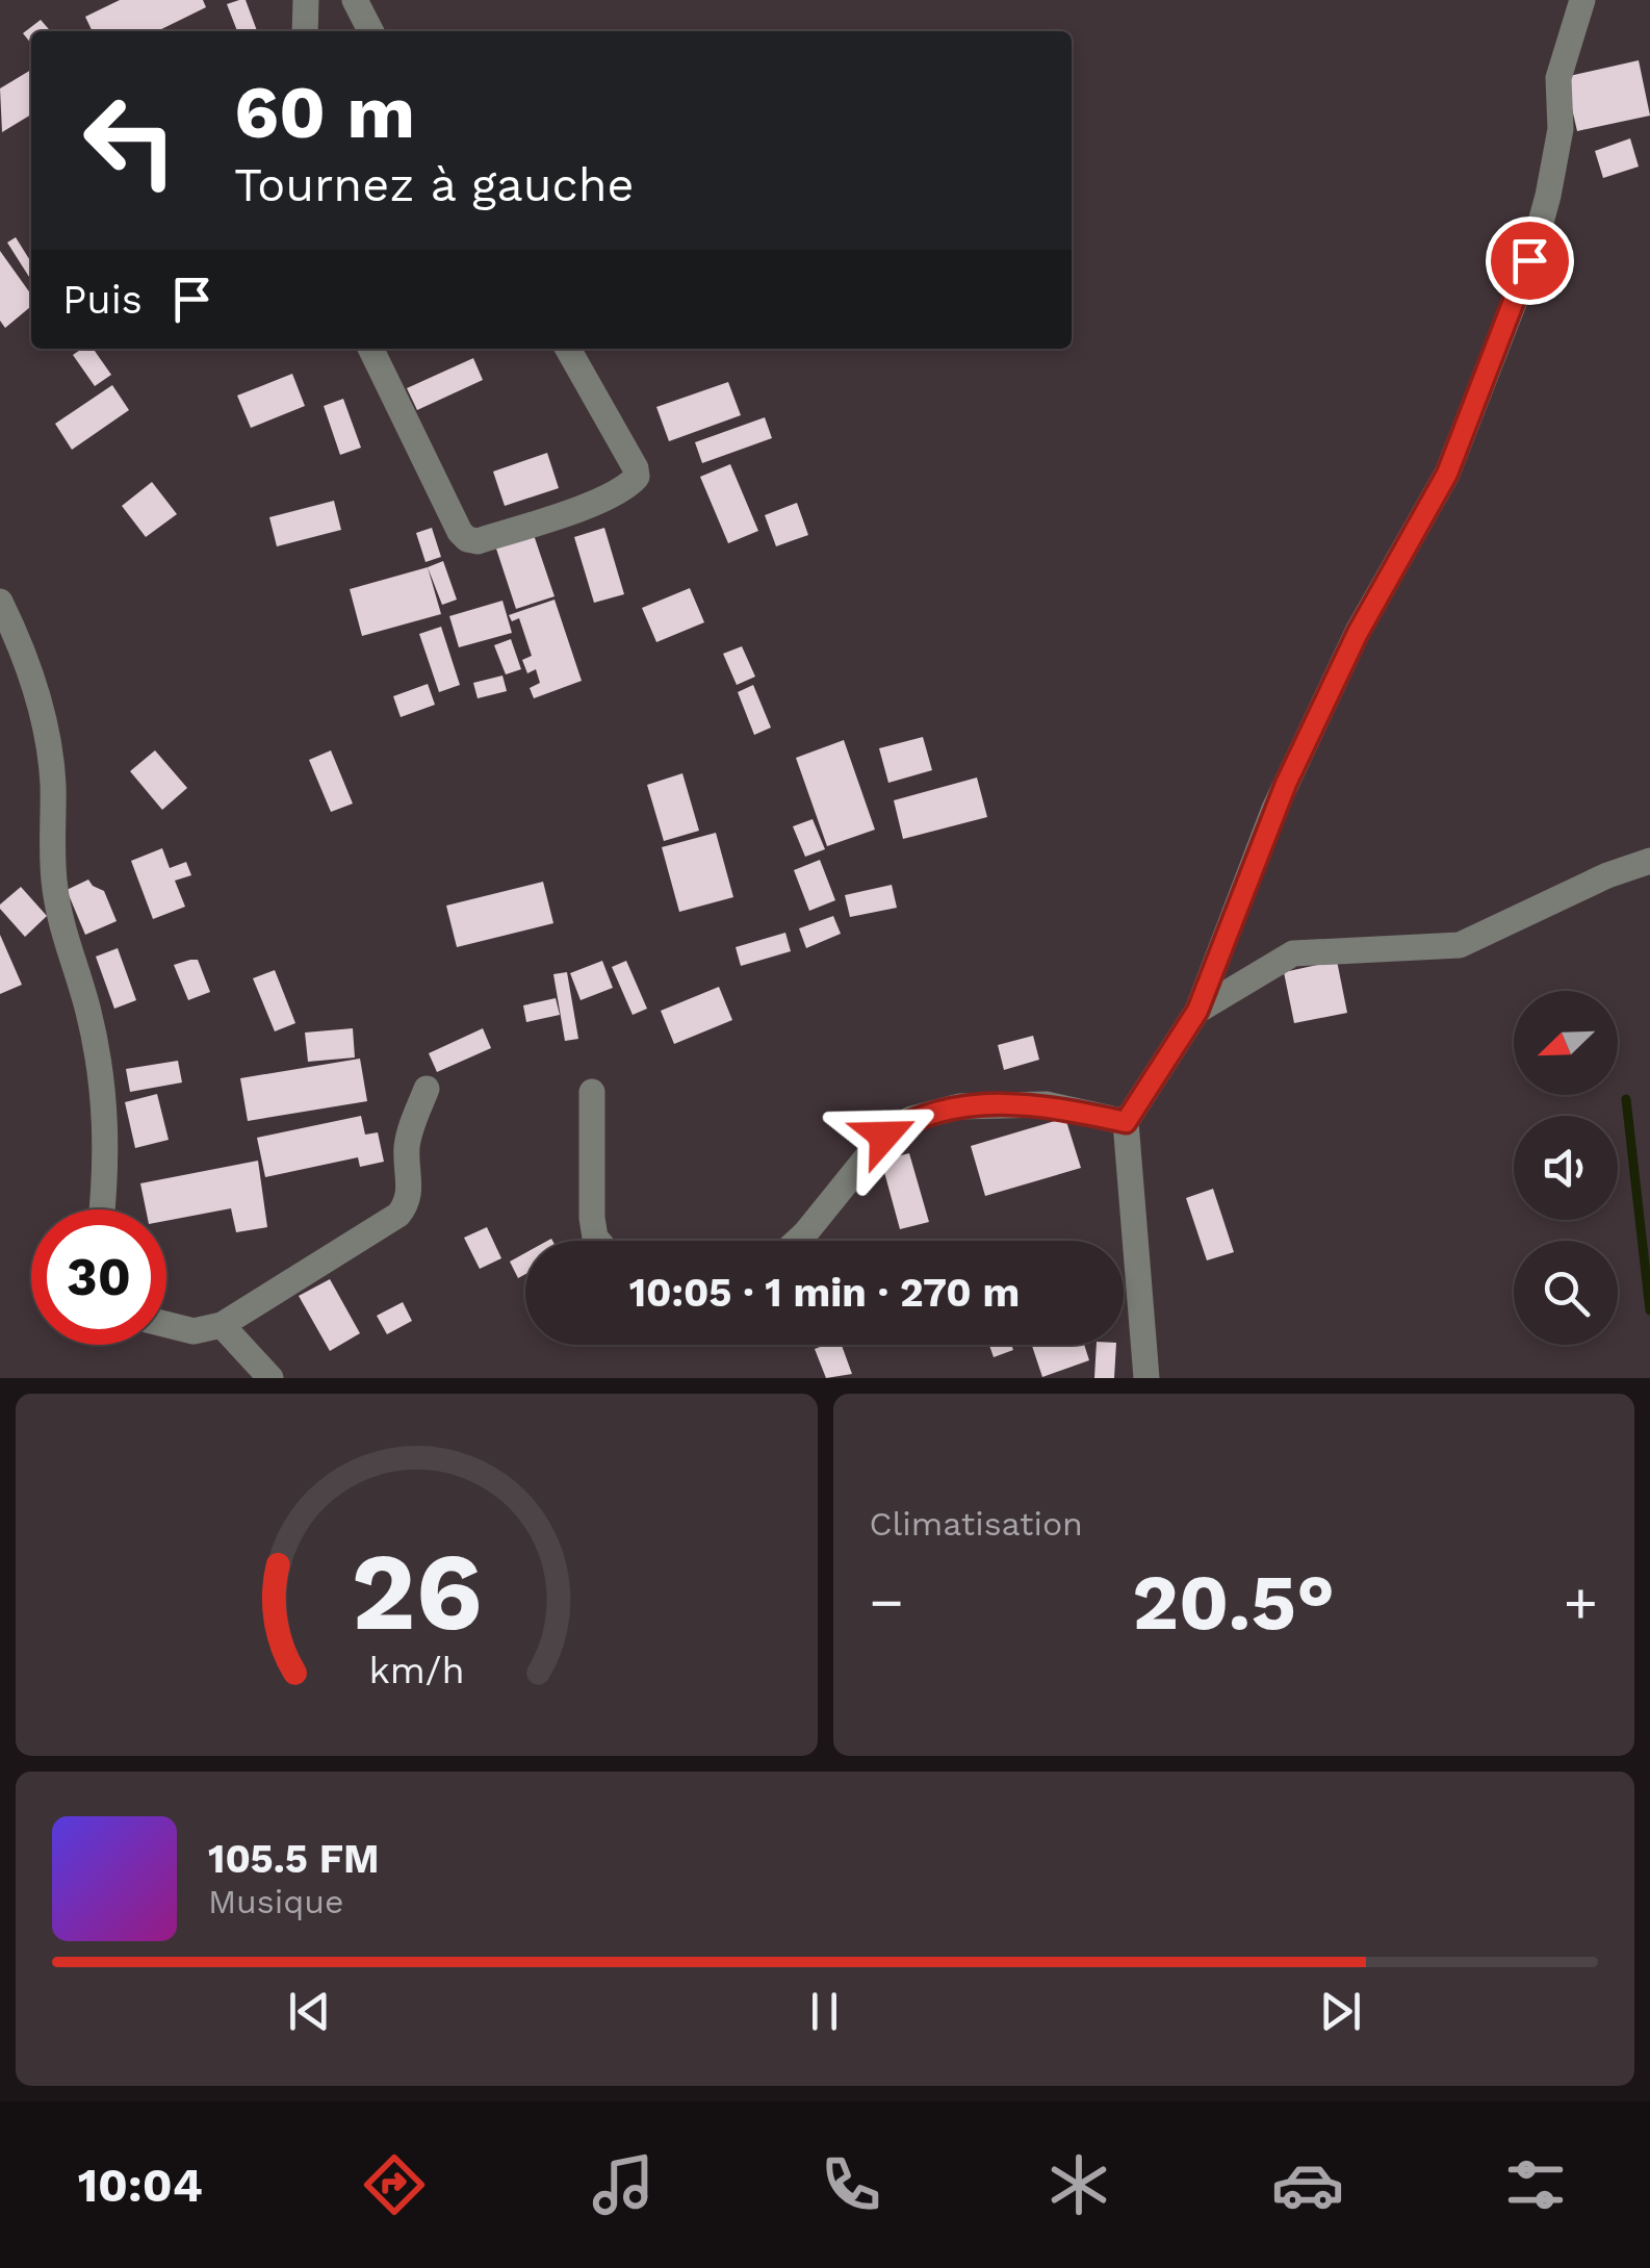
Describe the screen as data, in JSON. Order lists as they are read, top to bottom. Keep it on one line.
{"north":"bottom left","page":{"turn":["60 m","Tournez à gauche"],"then":"Puis","limit":"30","trip":"10:05 · 1 min · 270 m","tile":"Climatisation","heat":["−","20.5°","+"],"song":["105.5 FM","Musique"],"tabs":"10:04","gauge":["26","km/h"]}}
